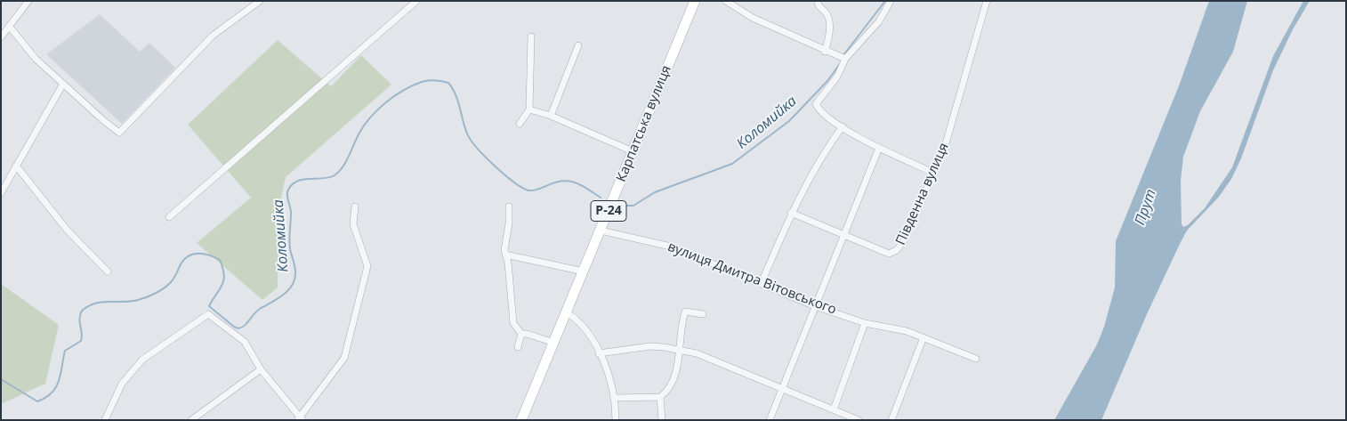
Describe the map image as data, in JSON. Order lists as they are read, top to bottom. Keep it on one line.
{"streets":{"main road":["Карпатська вулиця","Р-24"],"street":["Південна вулиця","вулиця Дмитра Вітовського"]},"crossings":[["Карпатська вулиця","вулиця Дмитра Вітовського"]],"water":["Коломийка","Прут"]}
